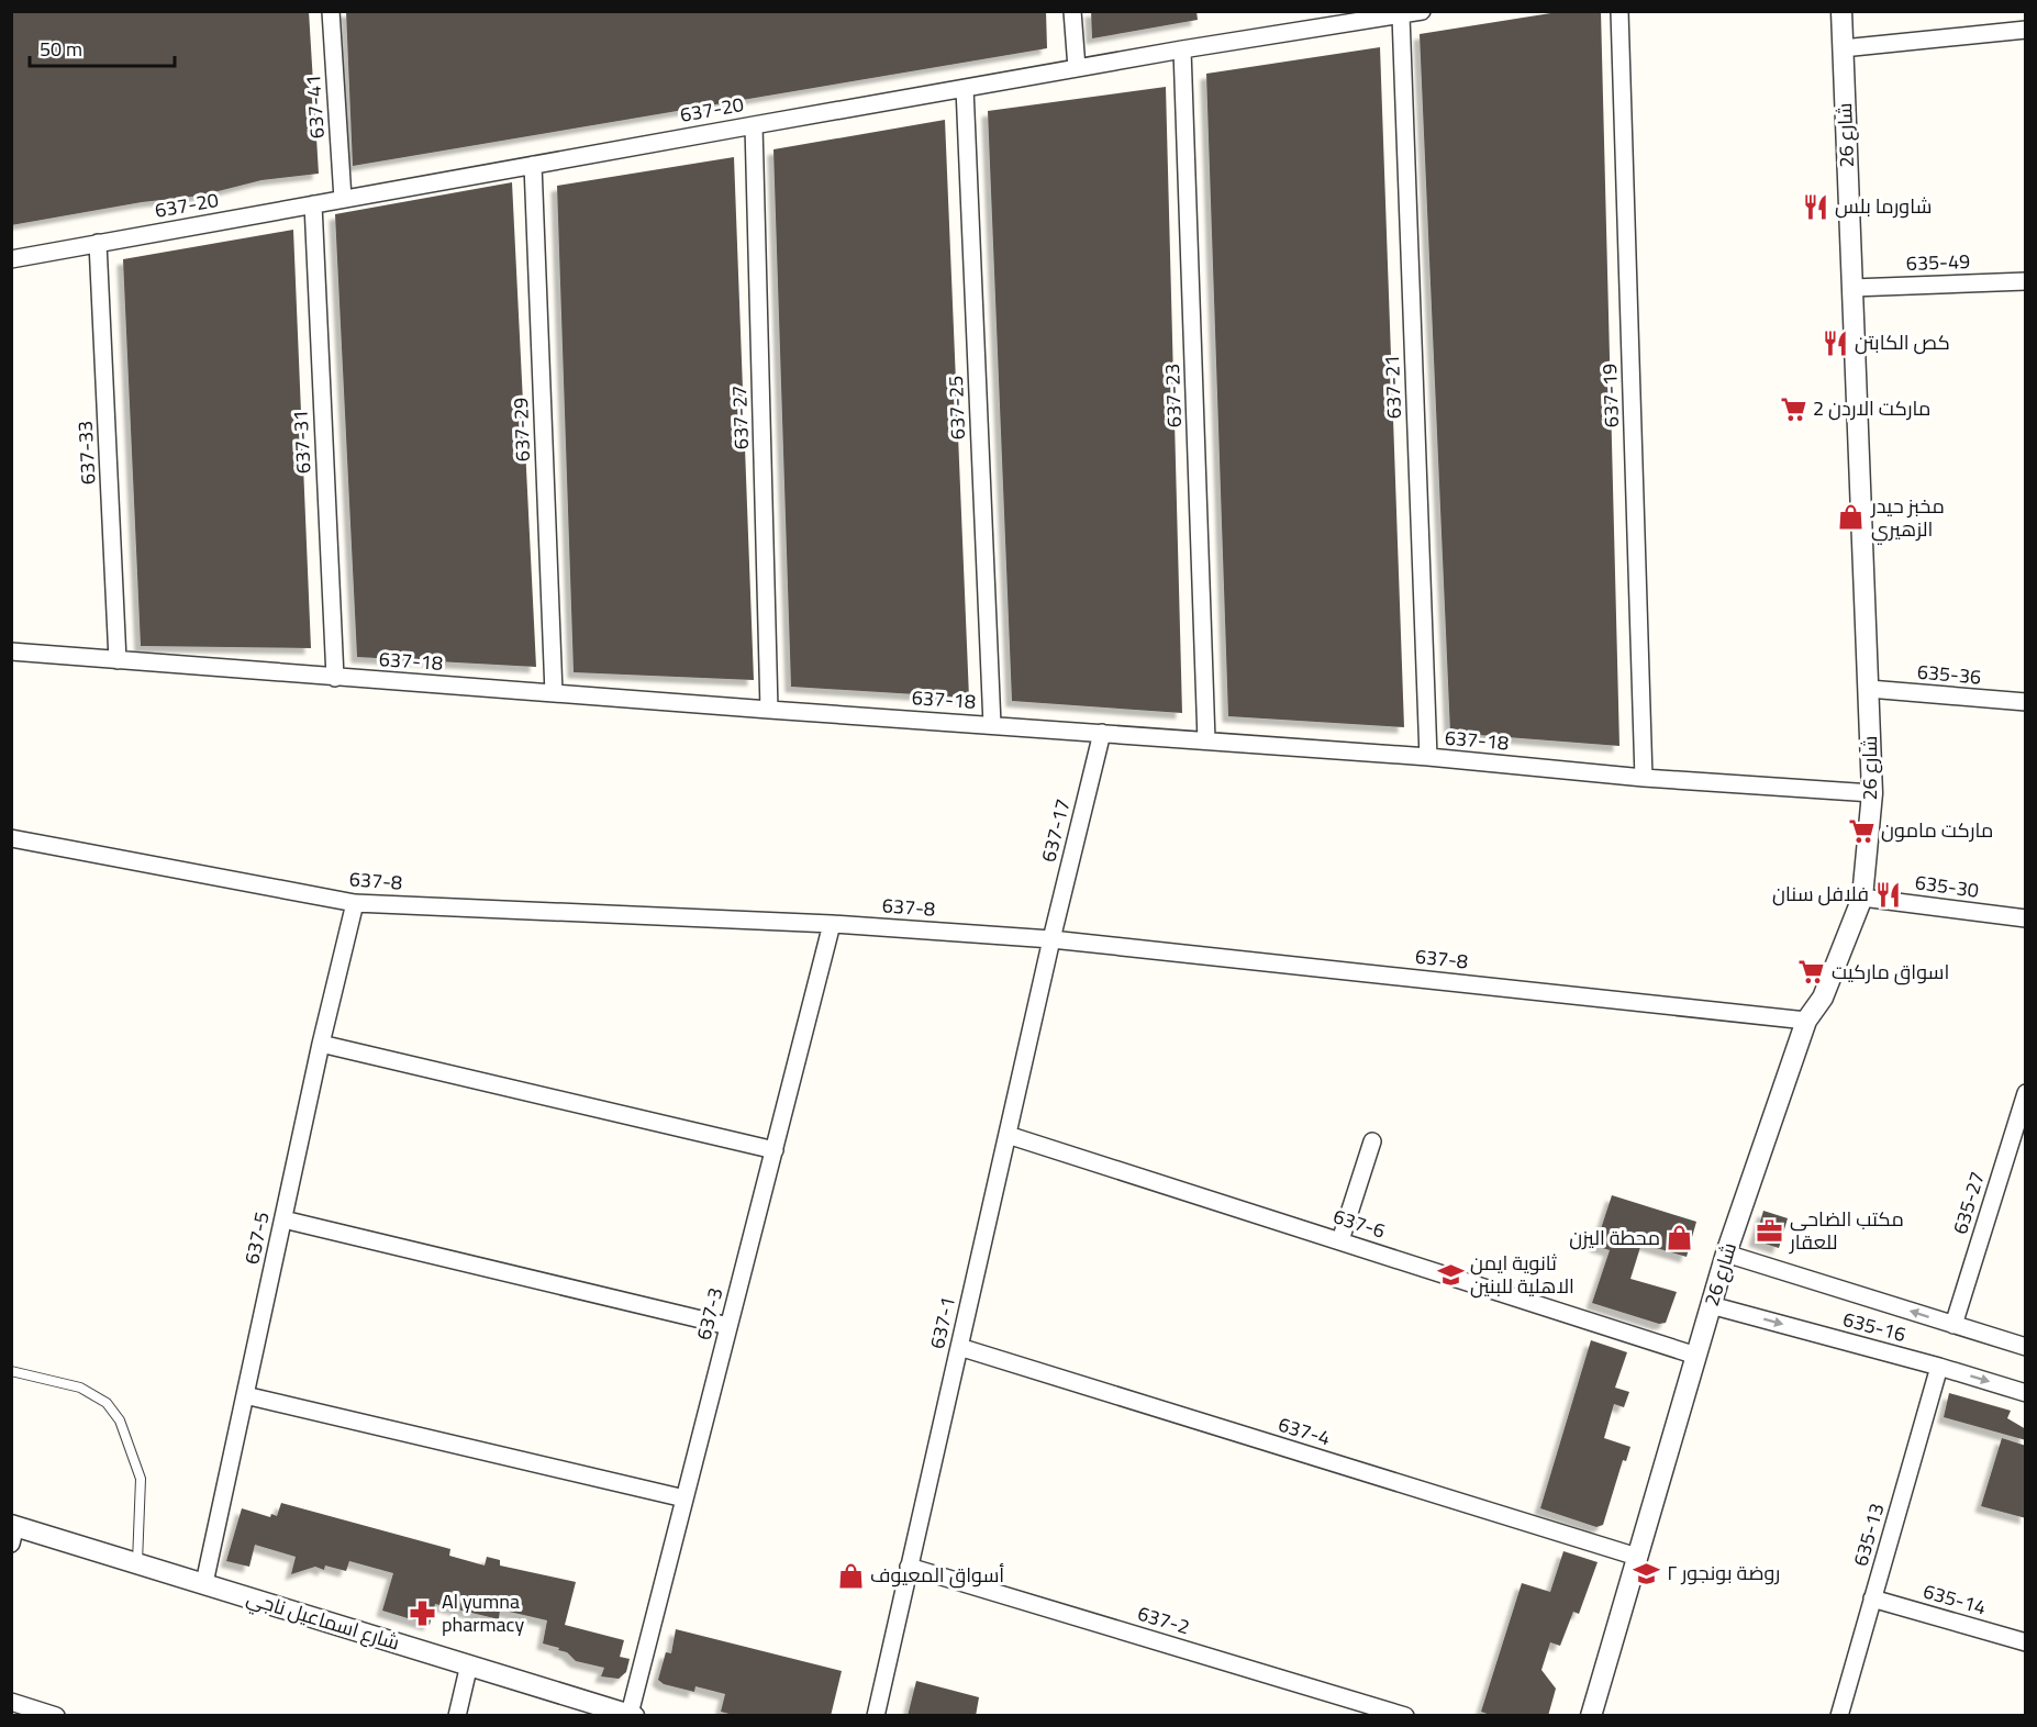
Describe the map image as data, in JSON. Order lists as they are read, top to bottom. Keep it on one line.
{"streets":{"street":["637-41","637-20","شارع 26","635-49","637-21","637-23","637-19","637-25","637-27","637-29","637-31","637-33","637-18","635-36","637-17","637-8","635-30","635-27","637-6","637-5","637-3","637-1","635-16","637-4","635-13","635-14","شارع اسماعيل ناجي","637-2"]},"crossings":[["637-41","637-20"],["637-20","637-21"],["637-20","637-23"],["637-20","637-25"],["637-20","637-27"],["637-20","637-29"],["637-20","637-31"],["637-20","637-33"],["شارع 26","635-49"],["شارع 26","637-18"],["شارع 26","635-36"],["شارع 26","637-8"],["شارع 26","635-30"],["شارع 26","637-6"],["شارع 26","635-16"],["شارع 26","637-4"],["637-21","637-18"],["637-23","637-18"],["637-19","637-18"],["637-25","637-18"],["637-27","637-18"],["637-29","637-18"],["637-31","637-18"],["637-33","637-18"],["637-18","637-17"],["637-17","637-8"],["637-17","637-1"],["637-8","637-5"],["637-8","637-3"],["637-8","637-1"],["635-27","635-16"],["637-6","637-1"],["637-5","شارع اسماعيل ناجي"],["637-3","شارع اسماعيل ناجي"],["637-1","637-4"],["637-1","637-2"],["635-16","635-13"],["635-13","635-14"]],"places":{"restaurant":["شاورما بلس","كص الكابتن","فلافل سنان"],"supermarket":["ماركت الاردن 2","ماركت مامون","اسواق ماركيت"],"shop":["مخبز حيدر الزهيري","محطة اليزن","أسواق المعيوف"],"office":["مكتب الضاحي للعقار"],"school or university":["ثانوية ايمن الاهلية للبنين","روضة بونجور ٢"],"pharmacy":["Al yumna pharmacy"]},"scale_bar":"50 m"}
